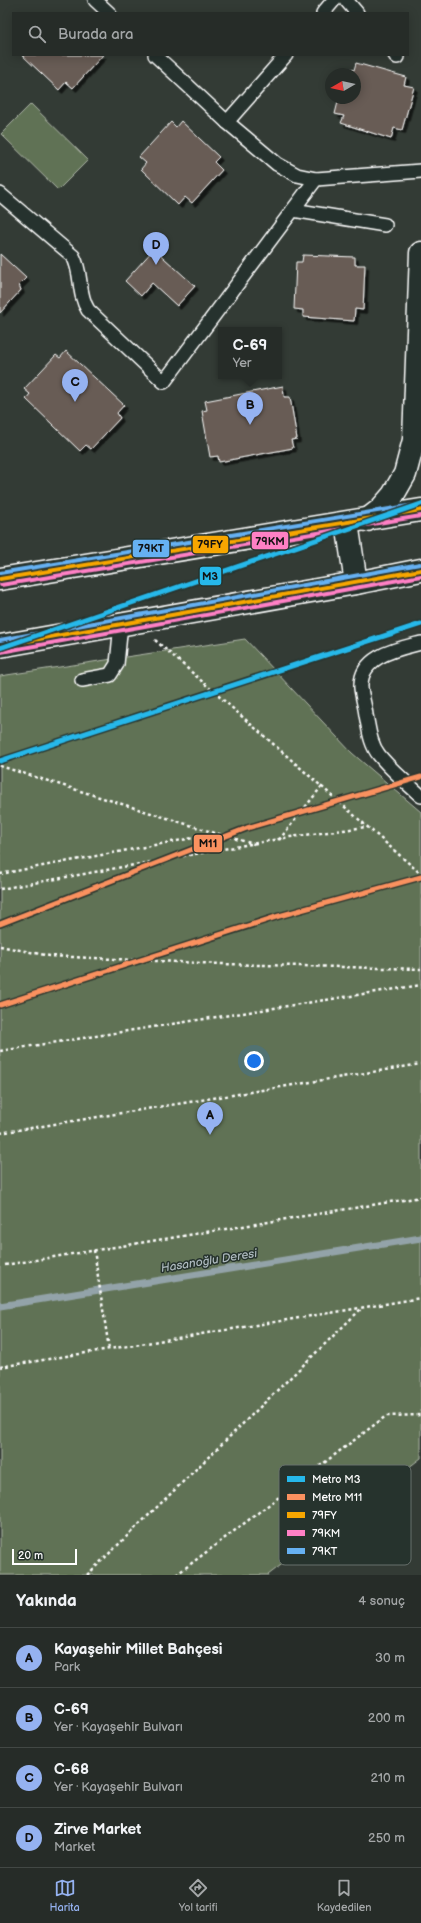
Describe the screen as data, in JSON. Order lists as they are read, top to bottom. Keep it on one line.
{"water":["Hasanoğlu Deresi"],"lines":["metro line M3","transit line 79KT","transit line 79FY","transit line 79KM","metro line M11"],"legend":["Metro M3","Metro M11","79FY","79KM","79KT"],"scale_bar":"20 m","north":"left","page":{"search":"Burada ara","pins":["D","C","B","A"],"popup":["C-69","Yer"],"scale":"20 m","heading":["Yakında","4 sonuç"],"list":[{"mark":"A","name":"Kayaşehir Millet Bahçesi","note":"Park","value":"30 m"},{"mark":"B","name":"C-69","note":"Yer · Kayaşehir Bulvarı","value":"200 m"},{"mark":"C","name":"C-68","note":"Yer · Kayaşehir Bulvarı","value":"210 m"},{"mark":"D","name":"Zirve Market","note":"Market","value":"250 m"}],"nav":["Harita","Yol tarifi","Kaydedilen"]}}
